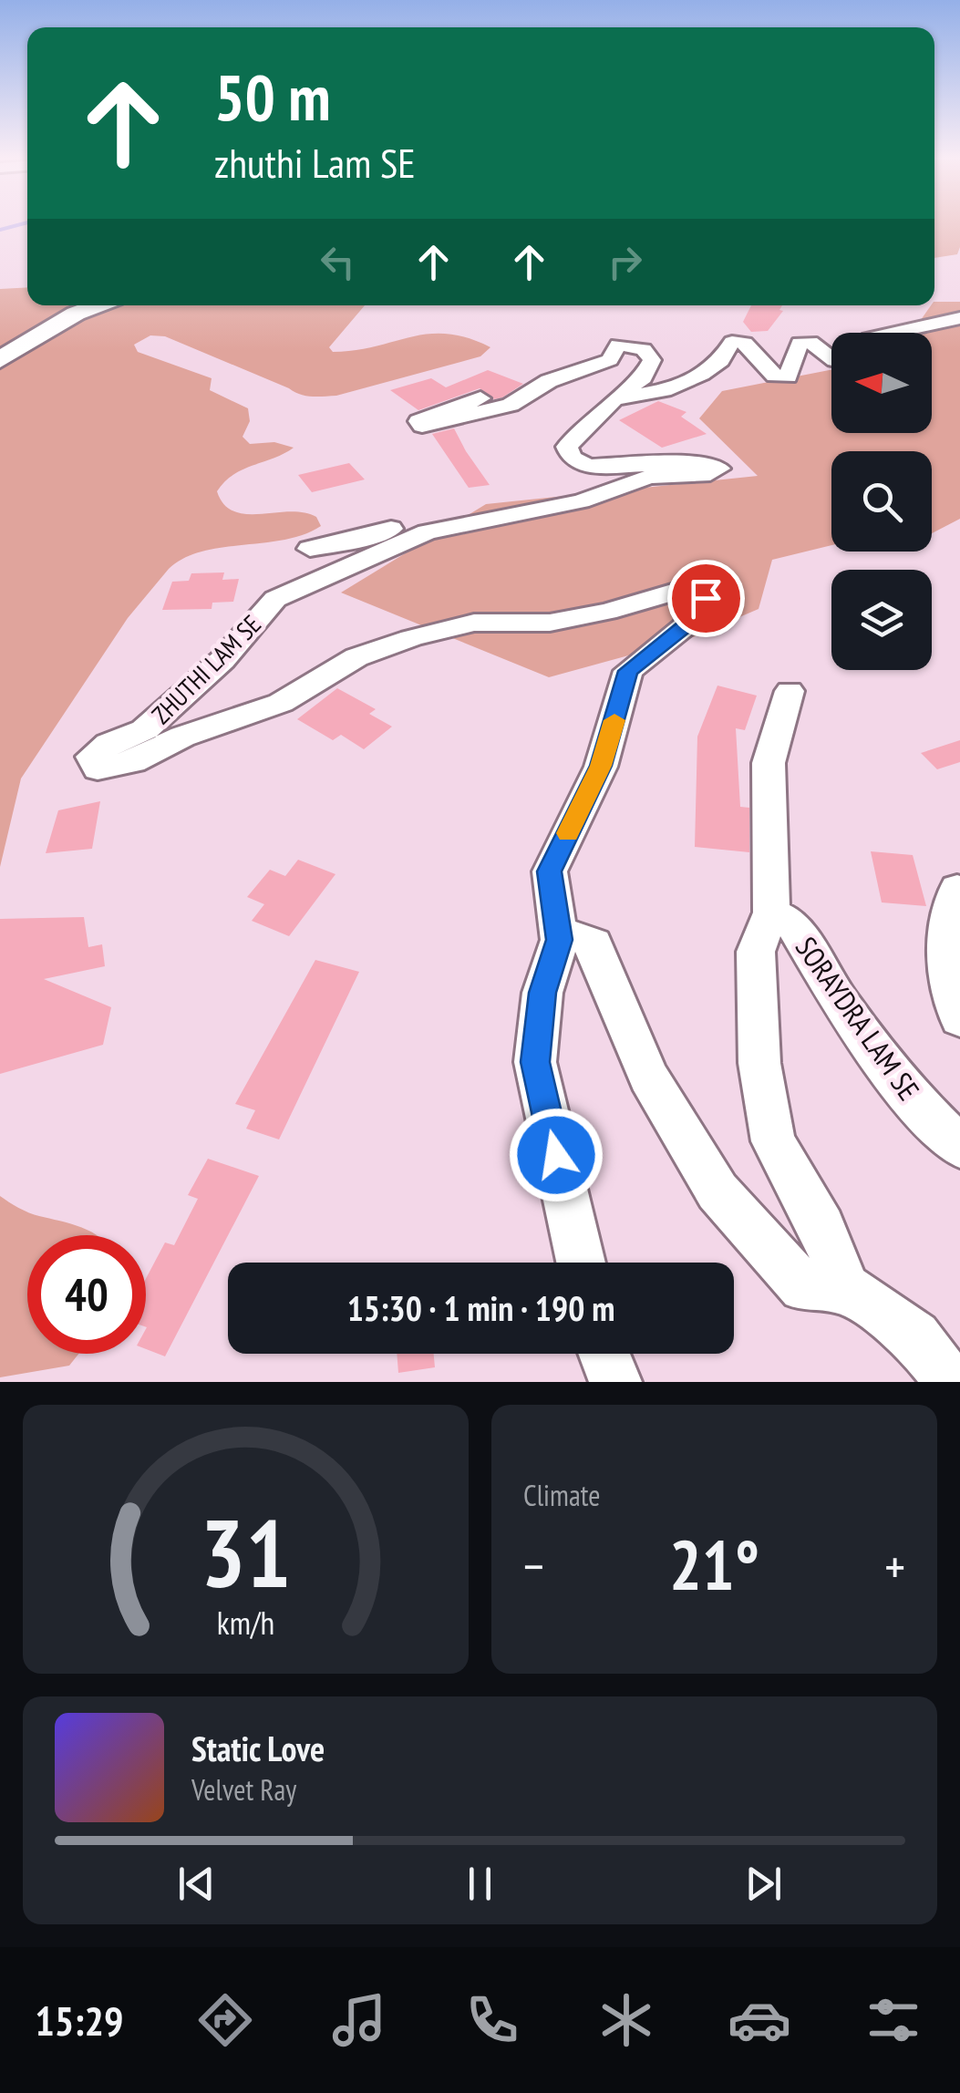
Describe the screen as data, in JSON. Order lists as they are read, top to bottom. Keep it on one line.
{"streets":{"street":["ZHUTHI LAM SE","SORAYDRA LAM SE"]},"north":"left","page":{"turn":["50 m","zhuthi Lam SE"],"limit":"40","trip":"15:30 · 1 min · 190 m","tile":"Climate","heat":["−","21°","+"],"song":["Static Love","Velvet Ray"],"tabs":"15:29","gauge":["31","km/h"]}}
